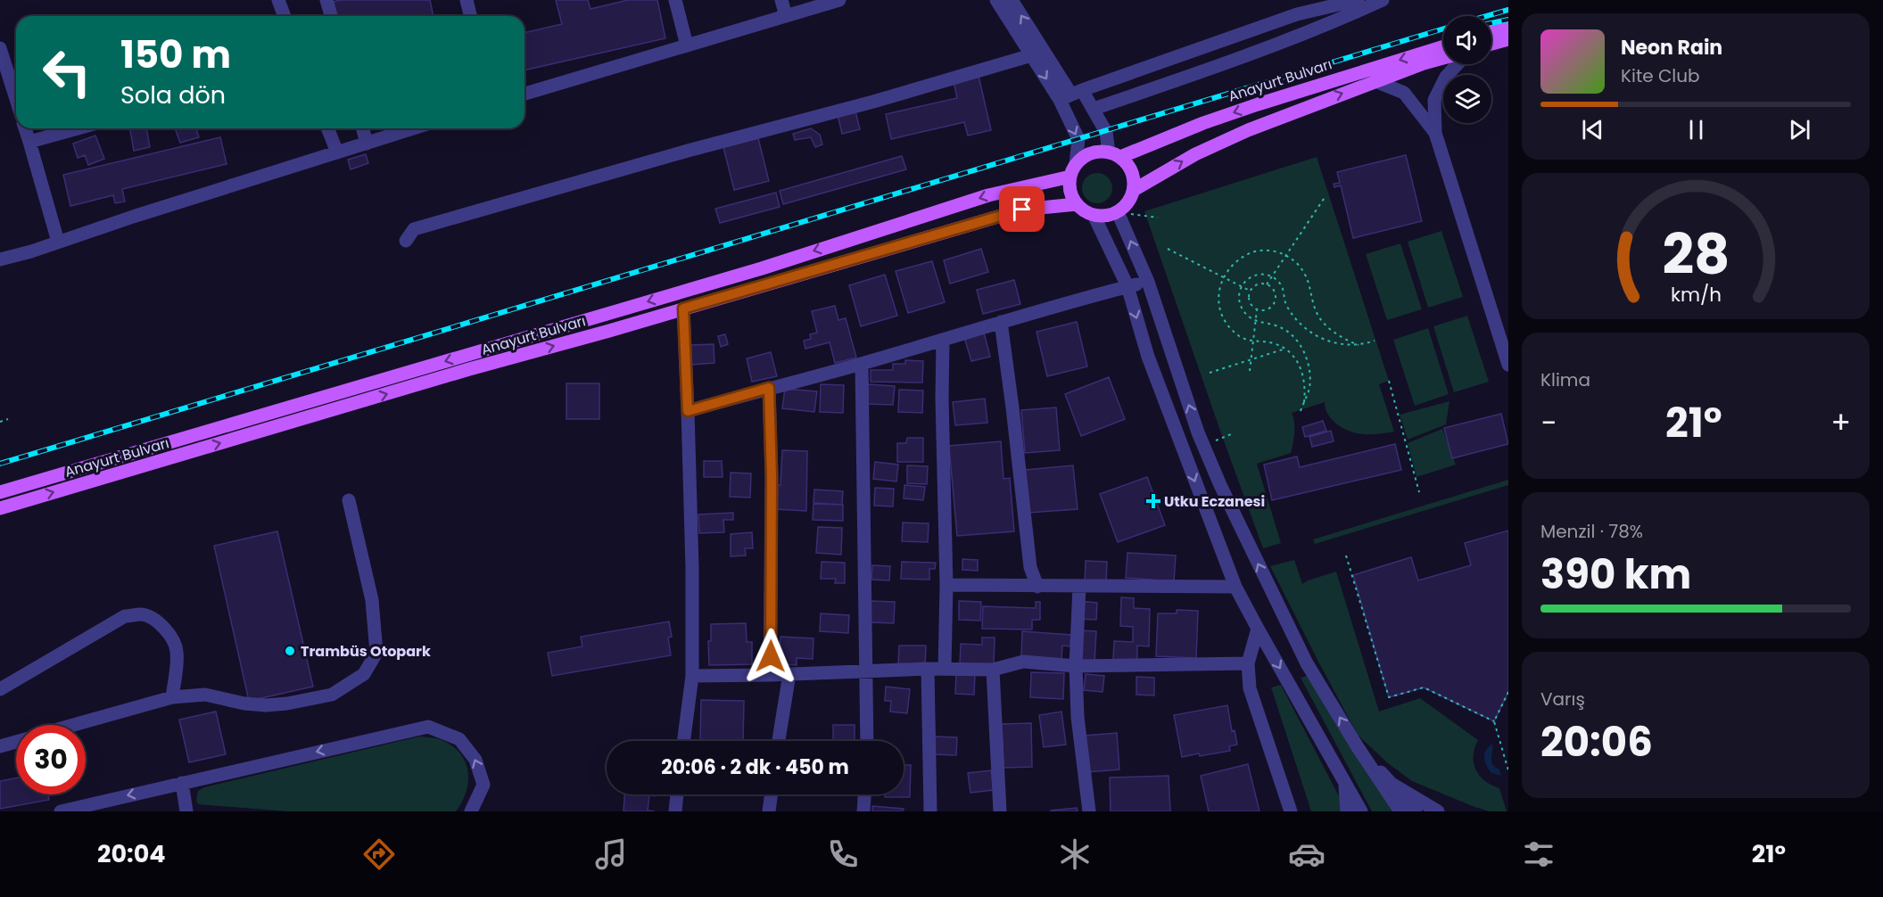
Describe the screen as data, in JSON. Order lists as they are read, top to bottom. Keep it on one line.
{"streets":{"main road":["Anayurt Bulvarı"]},"places":{"health":["Utku Eczanesi"],"other":["Trambüs Otopark"]},"page":{"turn":["150 m","Sola dön"],"song":["Neon Rain","Kite Club"],"tile":["Klima",["Menzil · 78%","390 km"],["Varış","20:06"]],"heat":["−","21°","+"],"limit":"30","trip":"20:06 · 2 dk · 450 m","tabs":["20:04","21°"],"gauge":["28","km/h"]}}
